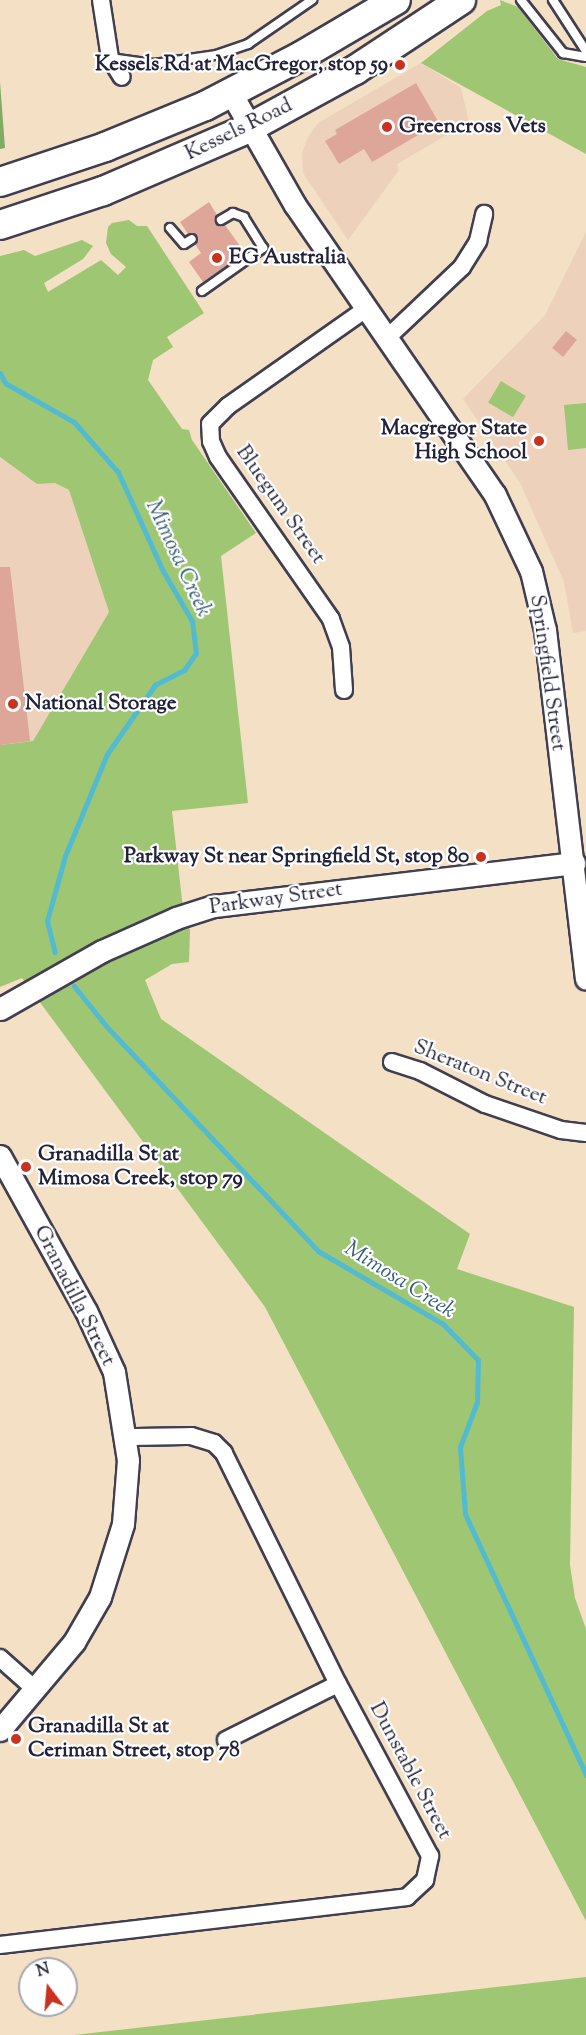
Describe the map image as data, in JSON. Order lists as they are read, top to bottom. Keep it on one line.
{"streets":{"highway":["Kessels Road"],"street":["Bluegum Street","Springfield Street","Parkway Street","Sheraton Street","Granadilla Street","Dunstable Street"]},"crossings":[["Kessels Road","Springfield Street"],["Bluegum Street","Springfield Street"],["Springfield Street","Parkway Street"],["Granadilla Street","Dunstable Street"]],"water":["Mimosa Creek"],"places":["Kessels Rd at MacGregor, stop 59","Greencross Vets","EG Australia","Macgregor State High School","National Storage","Parkway St near Springfield St, stop 80","Granadilla St at Mimosa Creek, stop 79","Granadilla St at Ceriman Street, stop 78"],"north":"top"}
